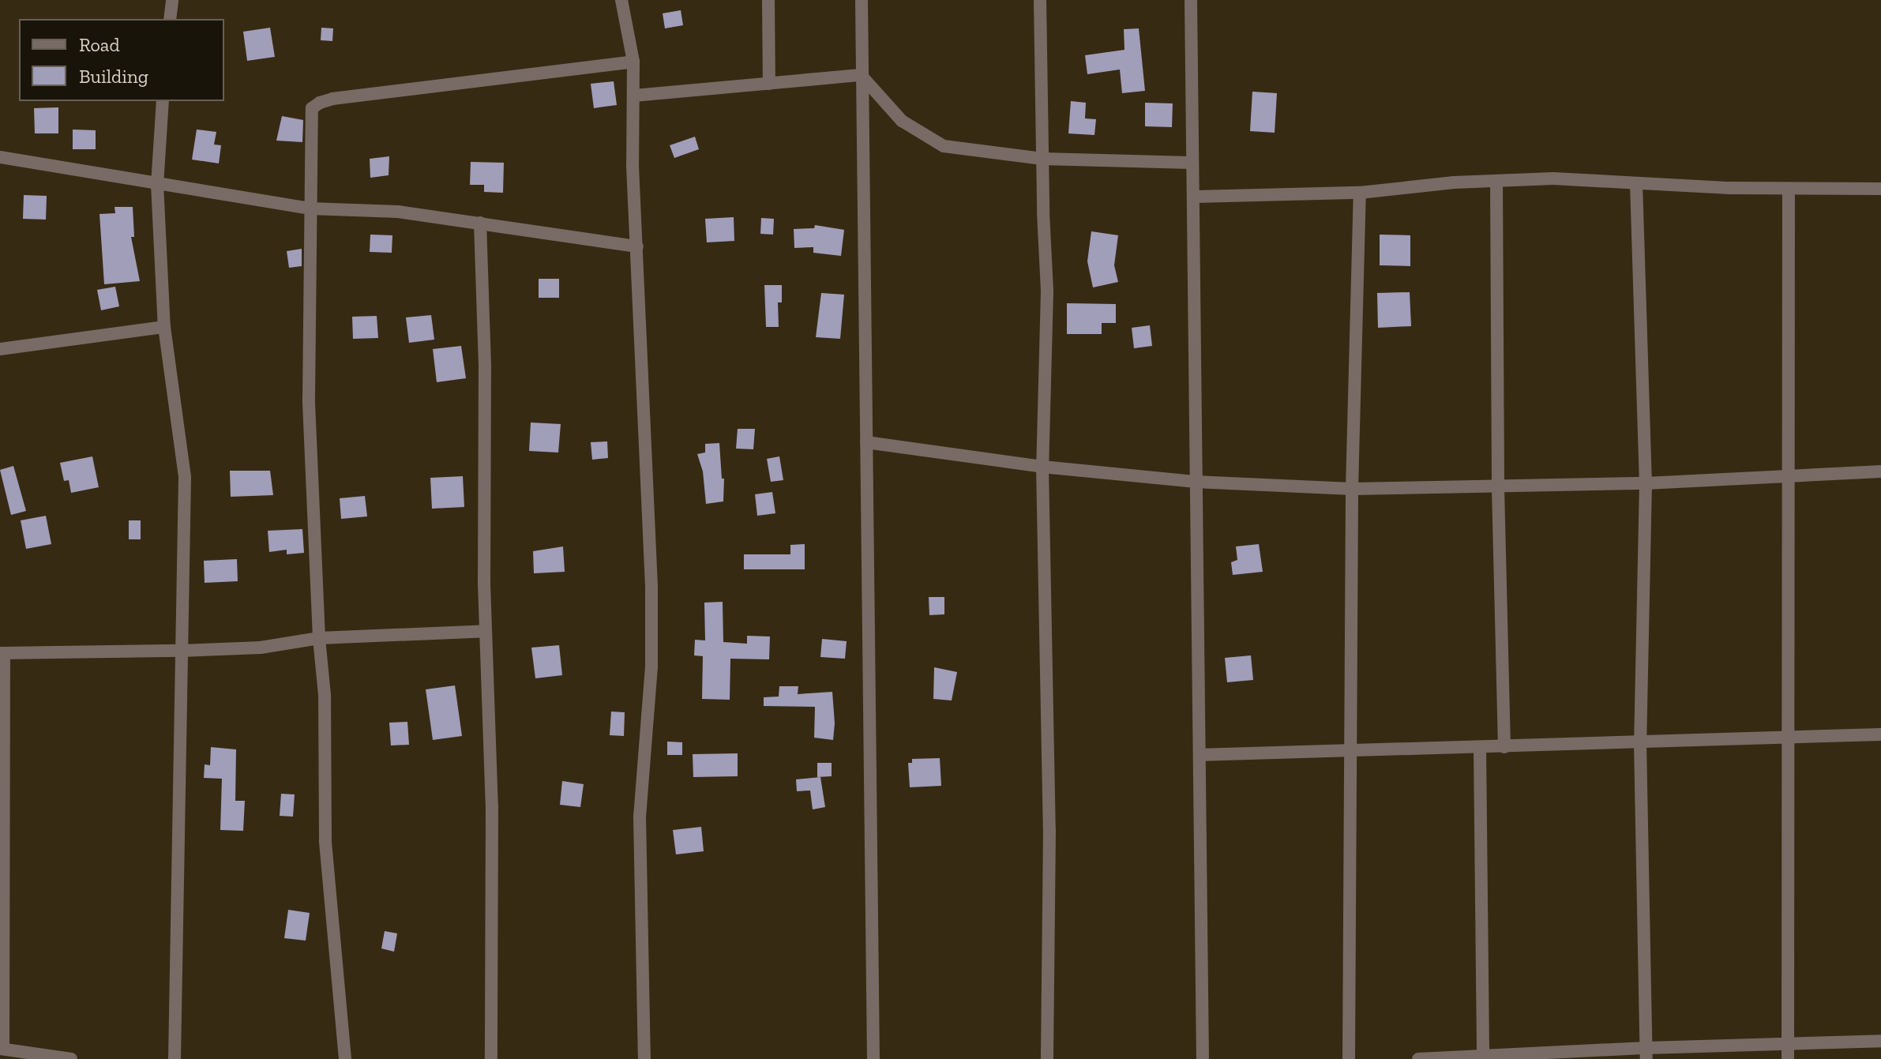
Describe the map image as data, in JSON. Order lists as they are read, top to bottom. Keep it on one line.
{"legend":["Road","Building"]}
